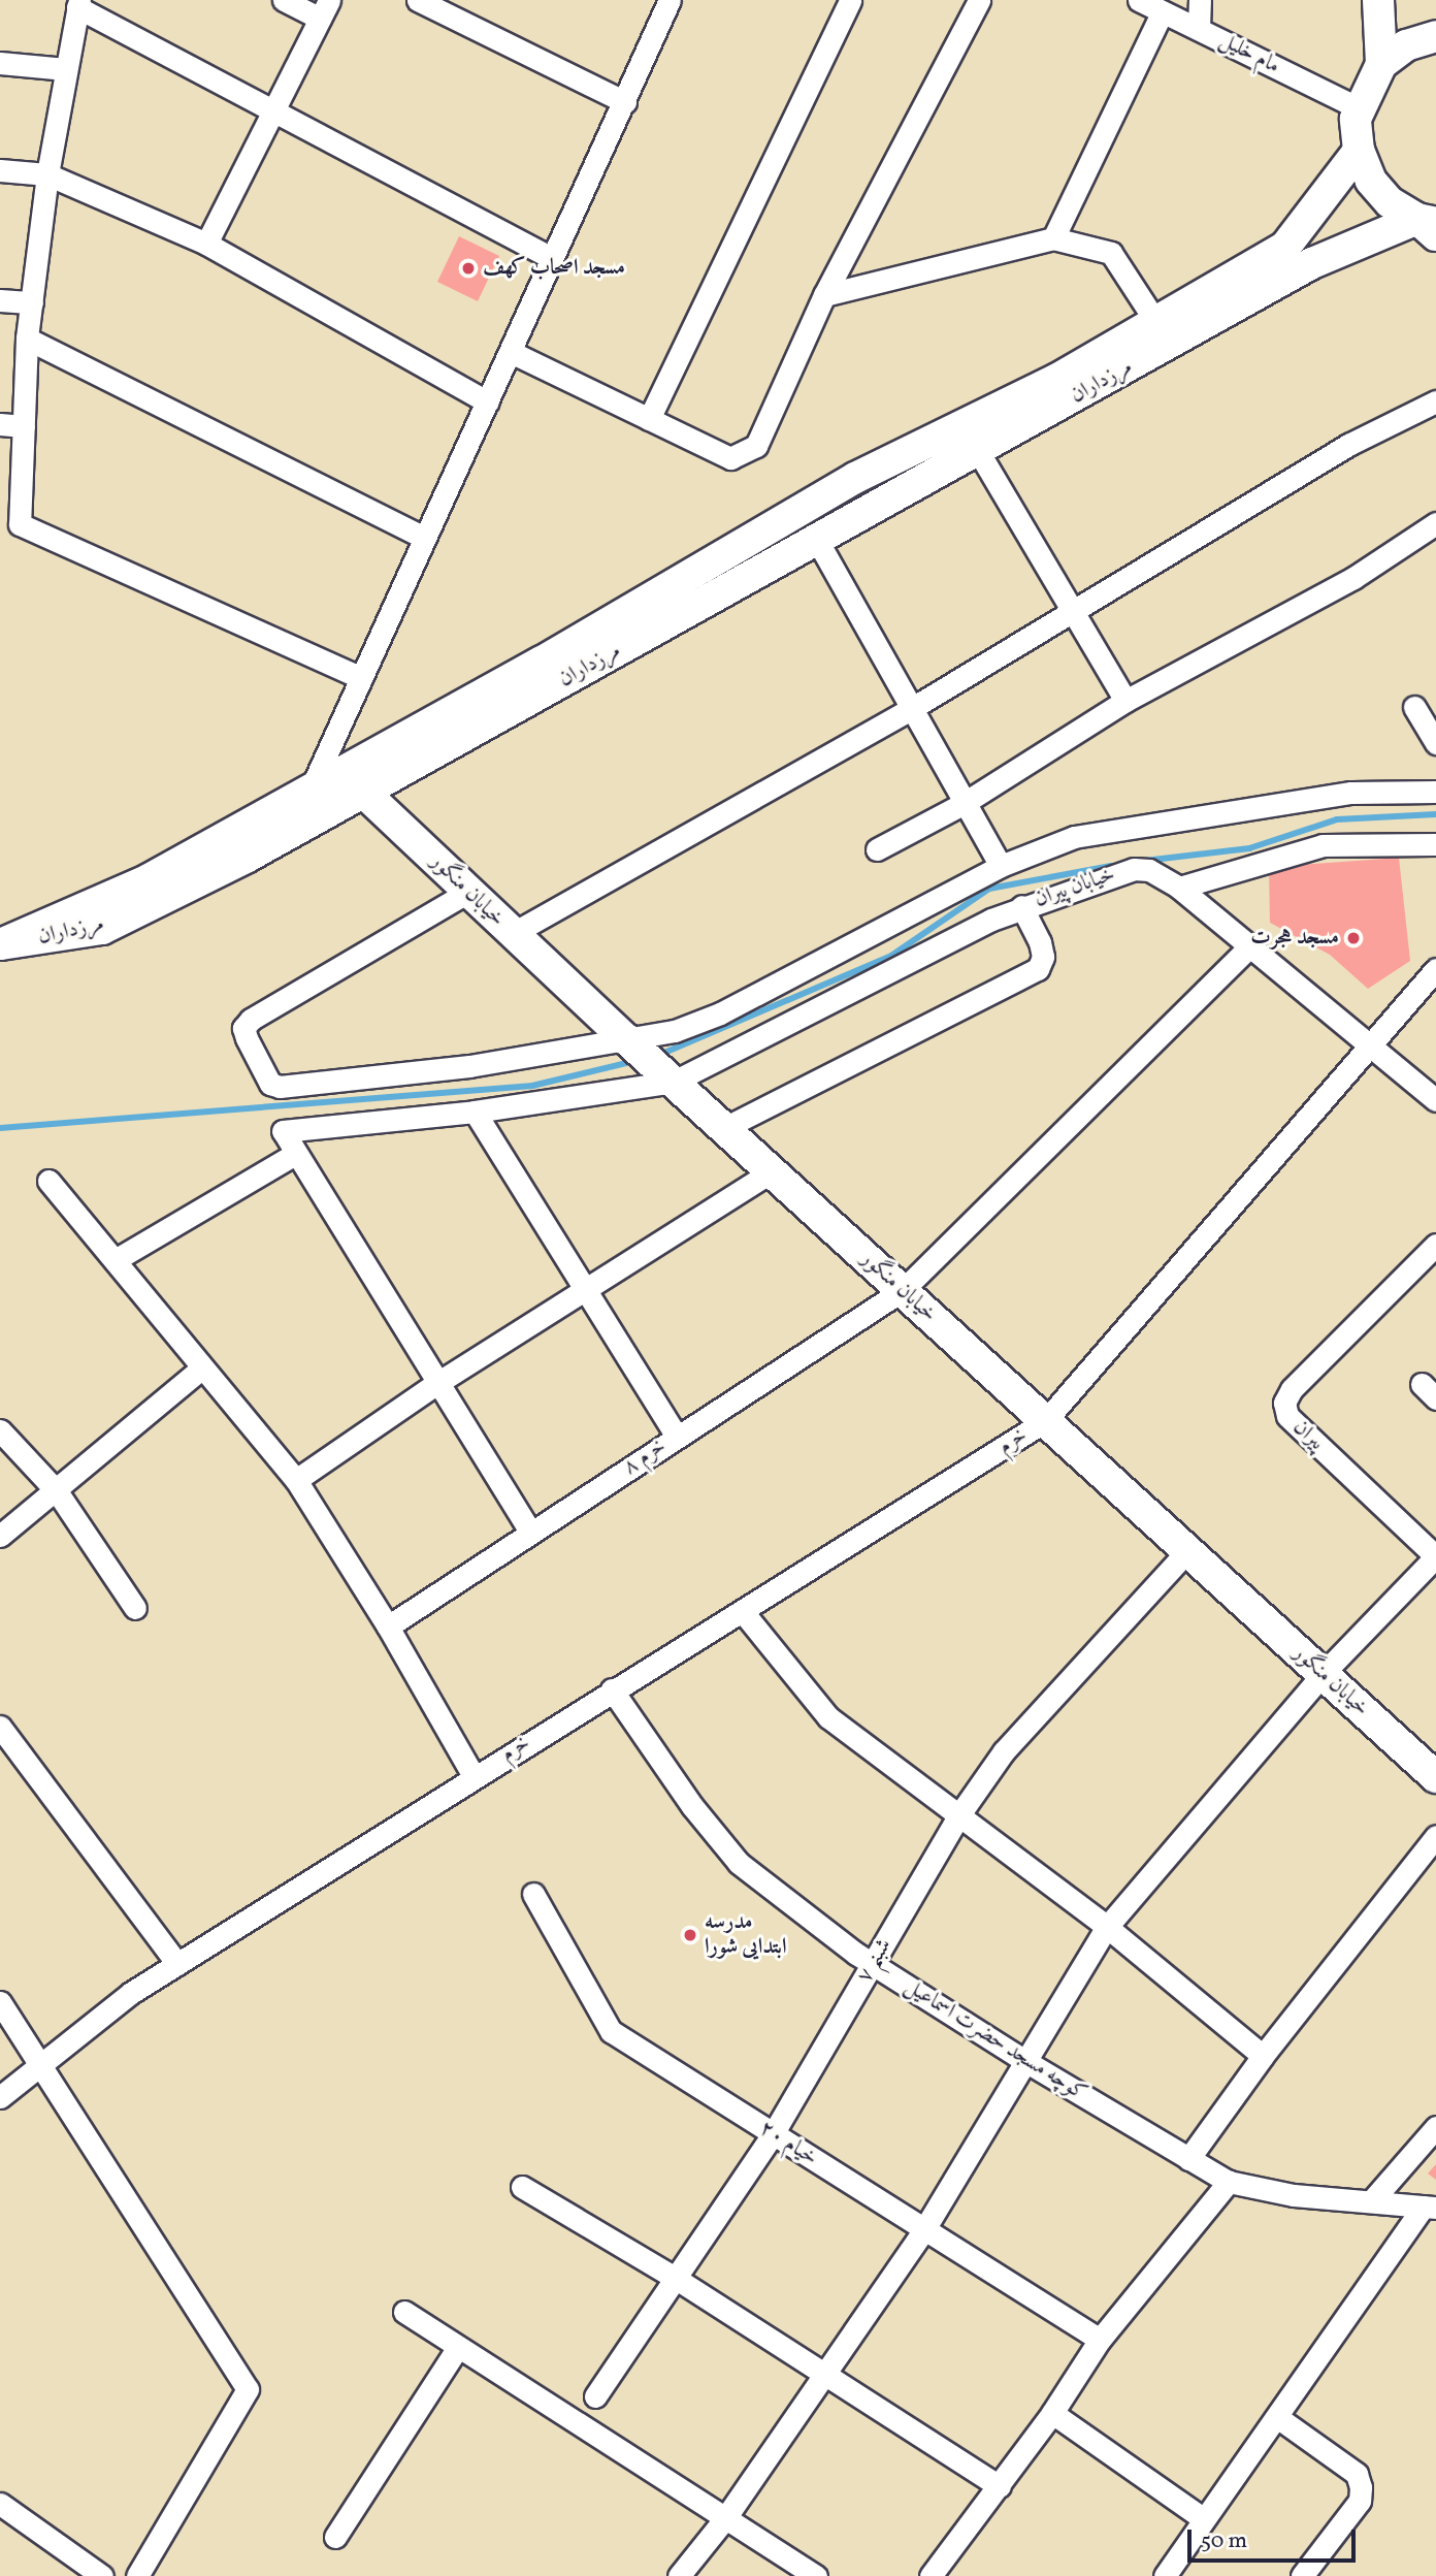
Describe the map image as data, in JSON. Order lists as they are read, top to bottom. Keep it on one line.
{"streets":{"street":["مام خلیل","مرزداران","خیابان پیران","خیابان منگور","پیران","خرم","خرم ۸","شبنم ۷","کوچه مسجد حضرت اسماعیل","خیام ۲۰"]},"crossings":[["مرزداران","خیابان منگور"],["خیابان پیران","خیابان منگور"],["خیابان پیران","خرم"],["خیابان پیران","خرم ۸"],["خیابان منگور","خرم"],["خیابان منگور","خرم ۸"],["خیابان منگور","شبنم ۷"],["خرم","کوچه مسجد حضرت اسماعیل"],["شبنم ۷","کوچه مسجد حضرت اسماعیل"],["شبنم ۷","خیام ۲۰"]],"places":["مسجد اصحاب کهف","مسجد هجرت","مدرسه ابتدایی شورا"],"scale_bar":"50 m"}
